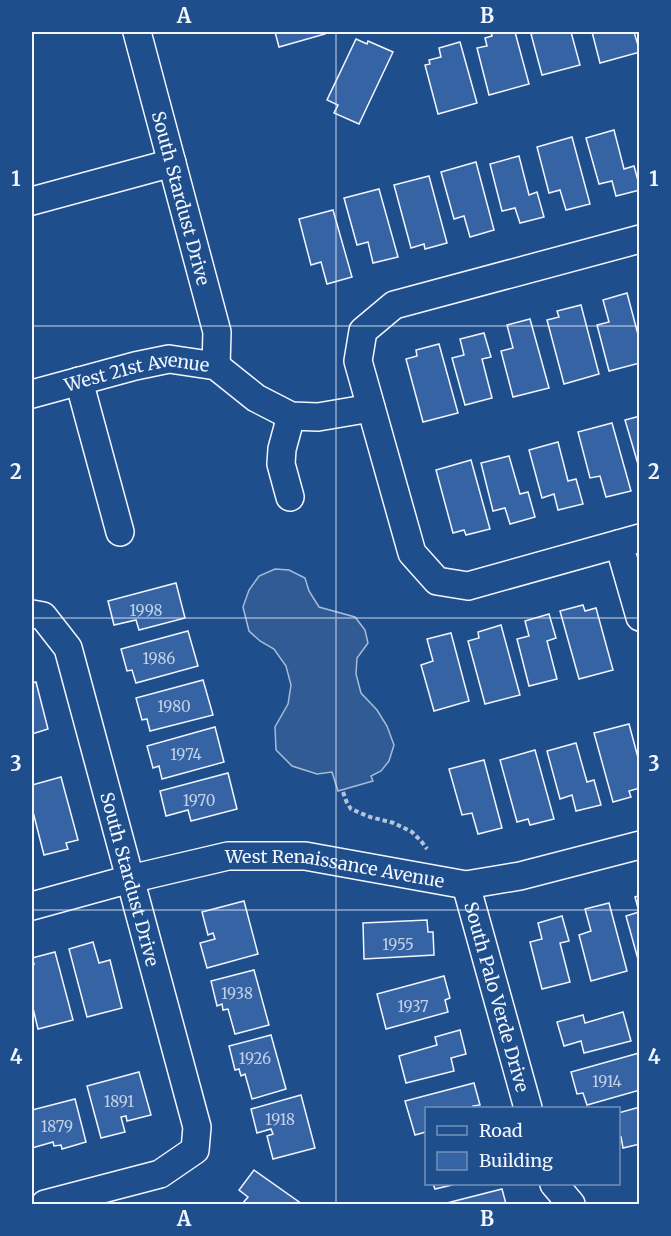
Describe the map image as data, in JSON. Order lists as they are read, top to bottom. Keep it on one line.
{"streets":{"street":["South Stardust Drive","West 21st Avenue","West Renaissance Avenue","South Palo Verde Drive"]},"crossings":[["South Stardust Drive","West 21st Avenue"],["South Stardust Drive","West Renaissance Avenue"],["West Renaissance Avenue","South Palo Verde Drive"]],"house_numbers":["1998","1986","1980","1974","1970","1955","1938","1937","1926","1914","1891","1918","1879"],"legend":["Road","Building"],"grid":{"columns":["A","B"],"rows":["1","2","3","4"]}}
